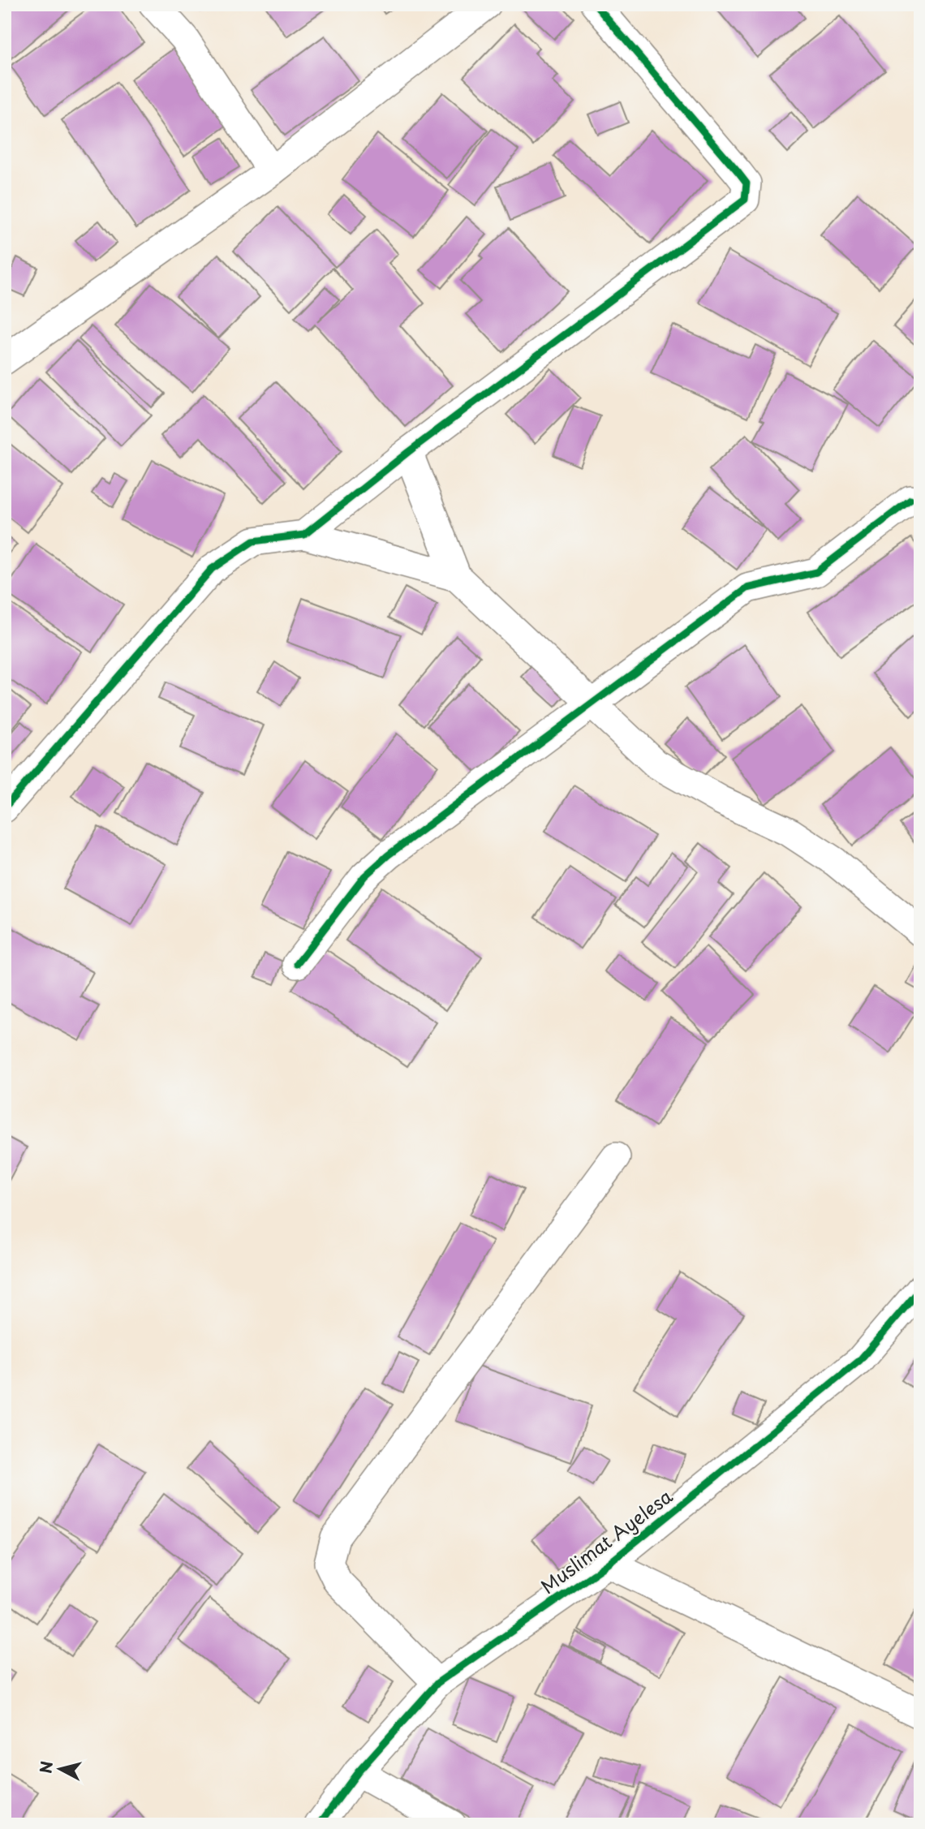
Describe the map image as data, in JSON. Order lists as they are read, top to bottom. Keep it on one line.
{"streets":{"street":["Muslimat Ayelesa"]},"north":"left"}
